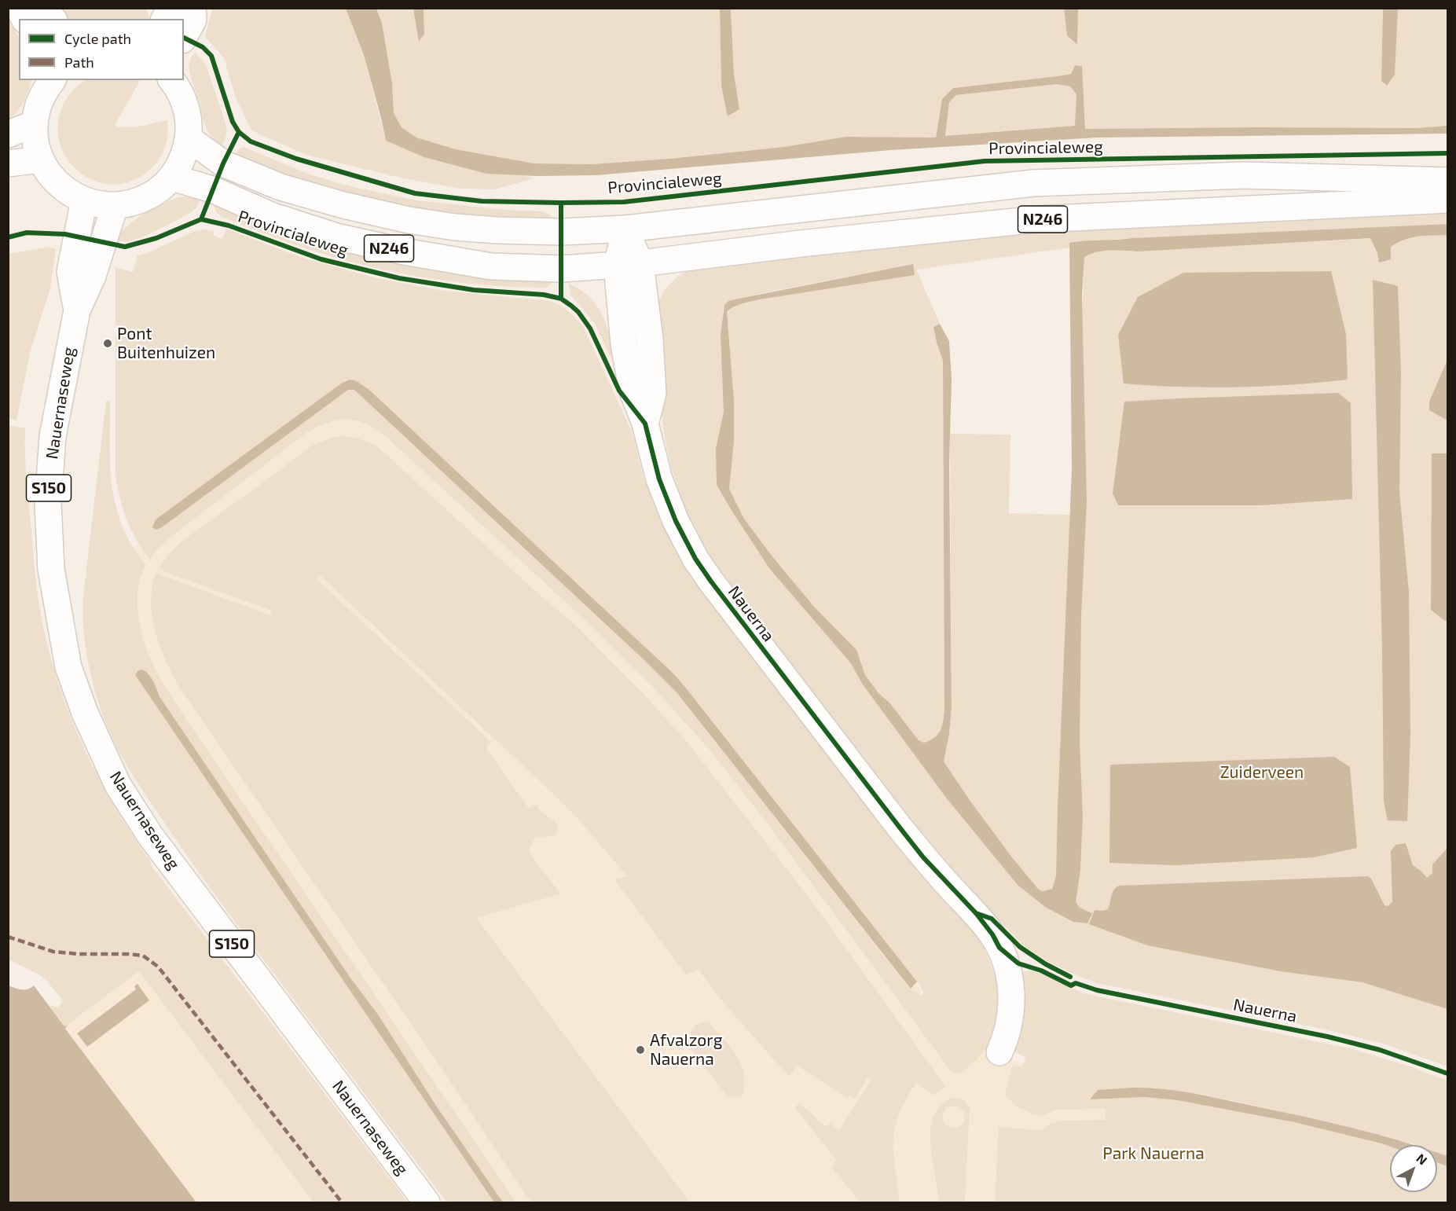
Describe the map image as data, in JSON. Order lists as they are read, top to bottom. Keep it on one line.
{"streets":{"main road":["Provincialeweg","N246","Nauernaseweg","S150","Nauerna"]},"crossings":[["Provincialeweg","Nauerna"]],"parks":["Zuiderveen","Park Nauerna"],"places":["Pont Buitenhuizen","Afvalzorg Nauerna"],"legend":["Cycle path","Path"],"north":"top right"}
